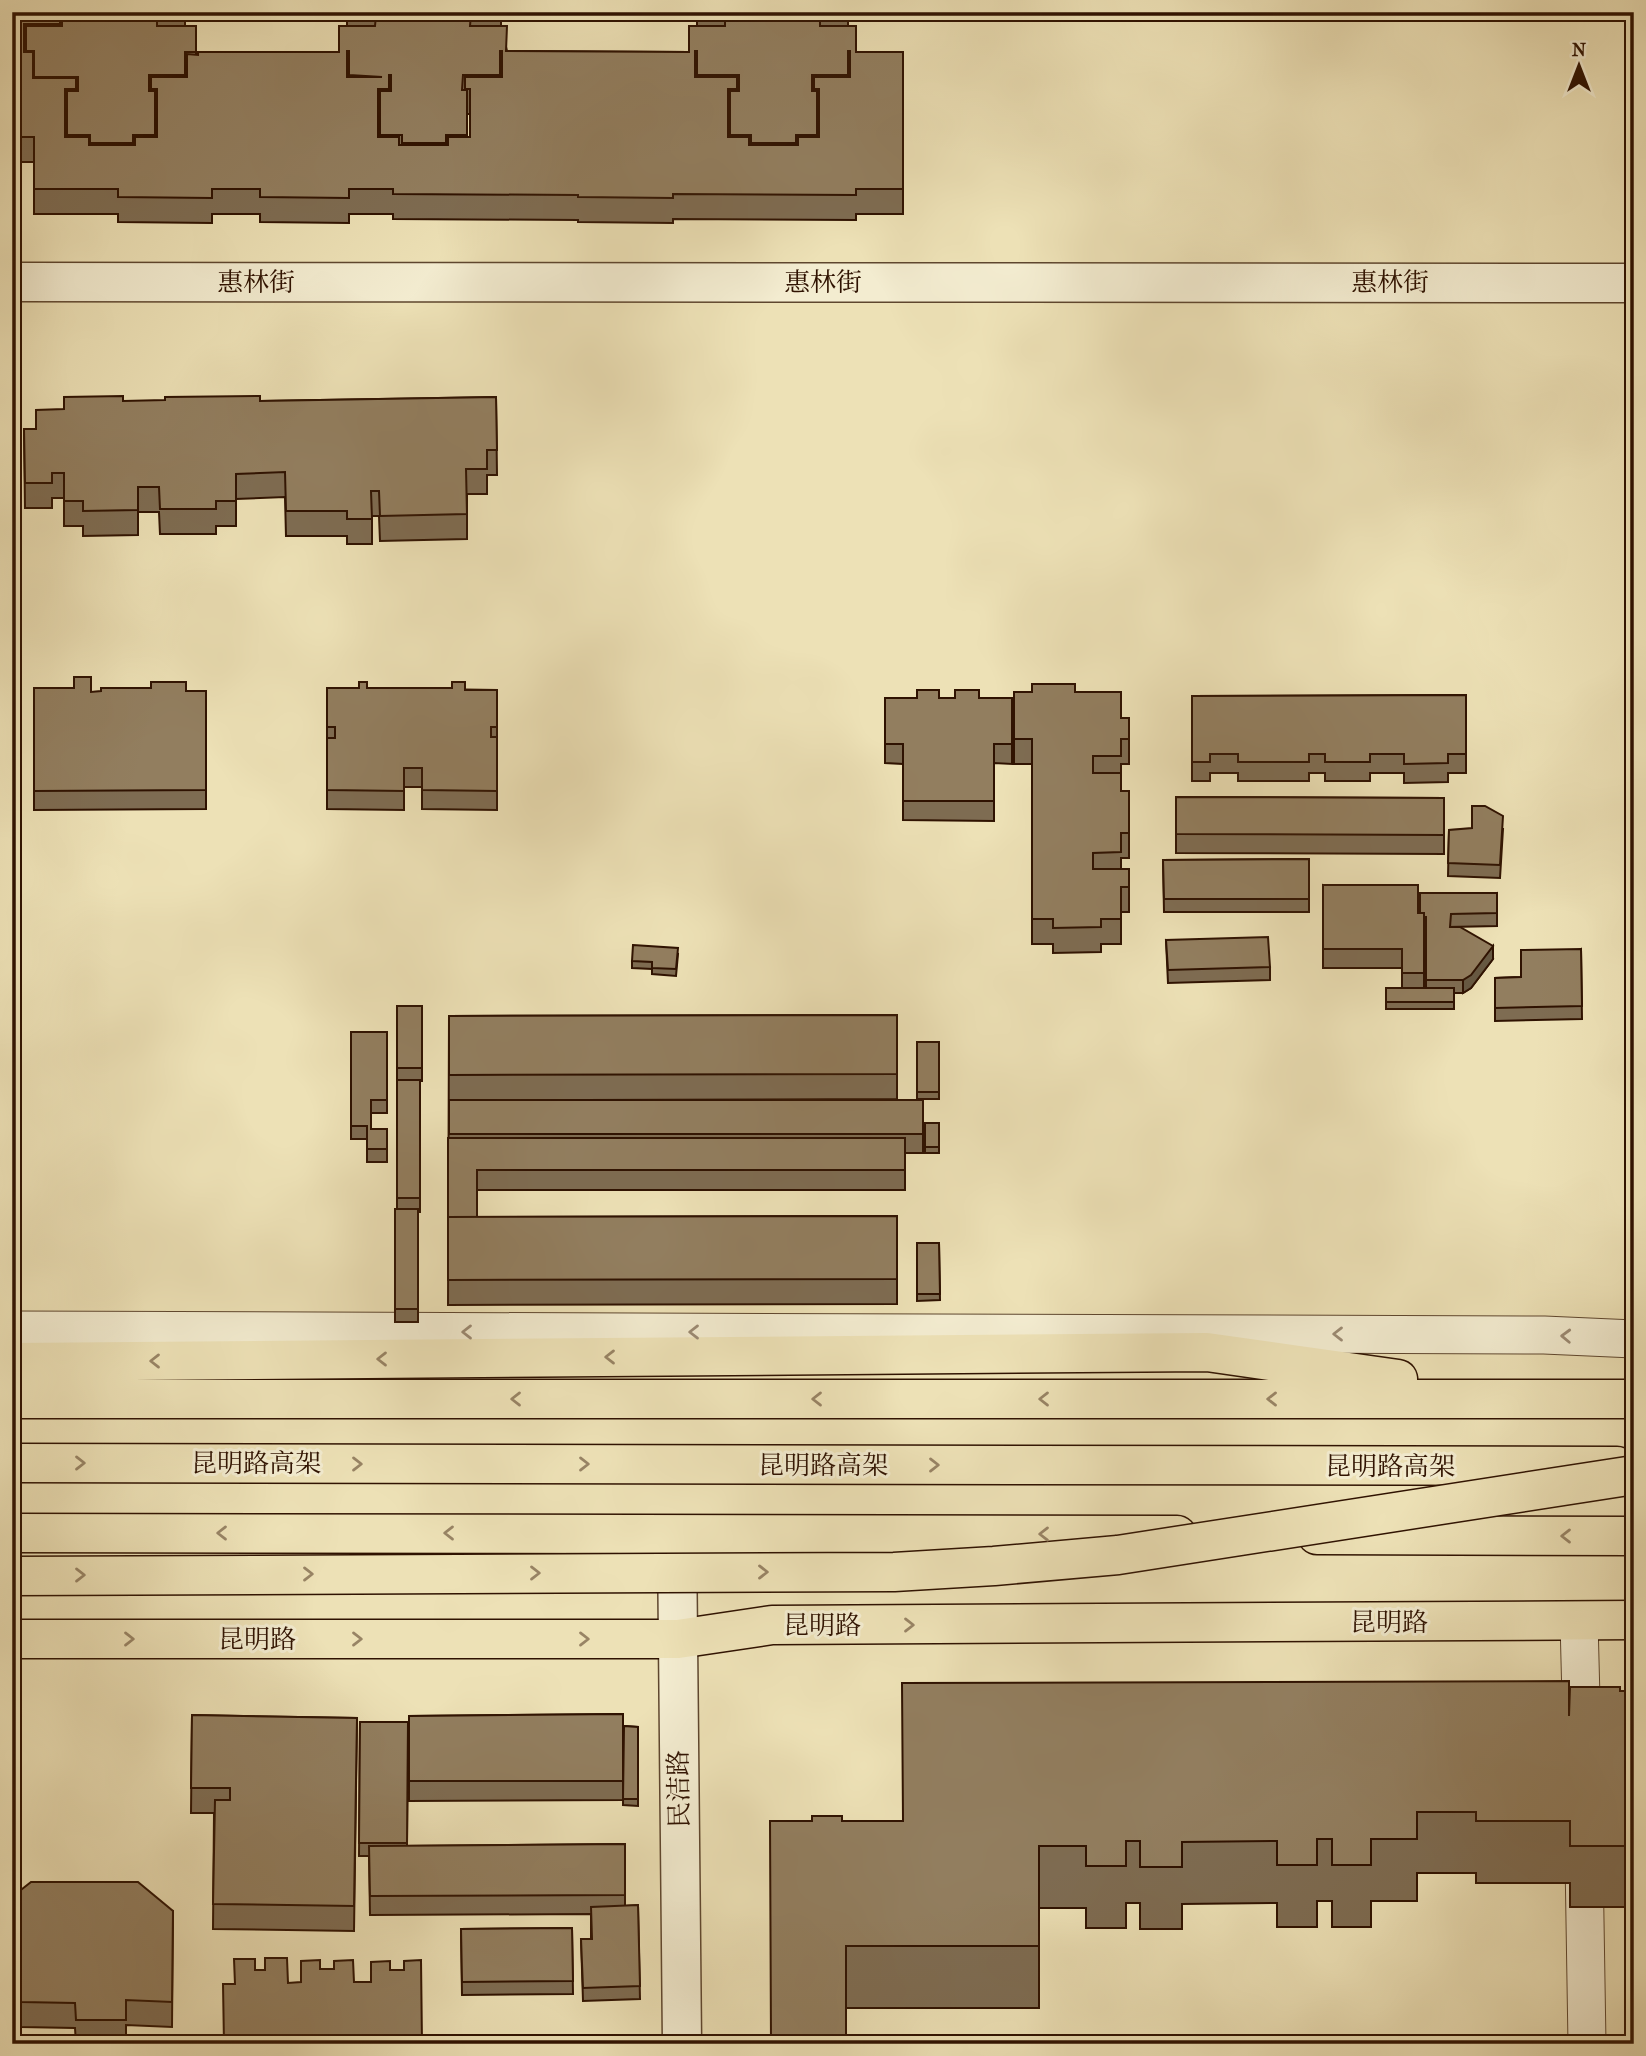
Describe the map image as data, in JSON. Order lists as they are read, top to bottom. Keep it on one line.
{"streets":{"main road":["昆明路高架","昆明路"],"street":["惠林街","民洁路"]},"crossings":[["昆明路","民洁路"]],"north":"top"}
